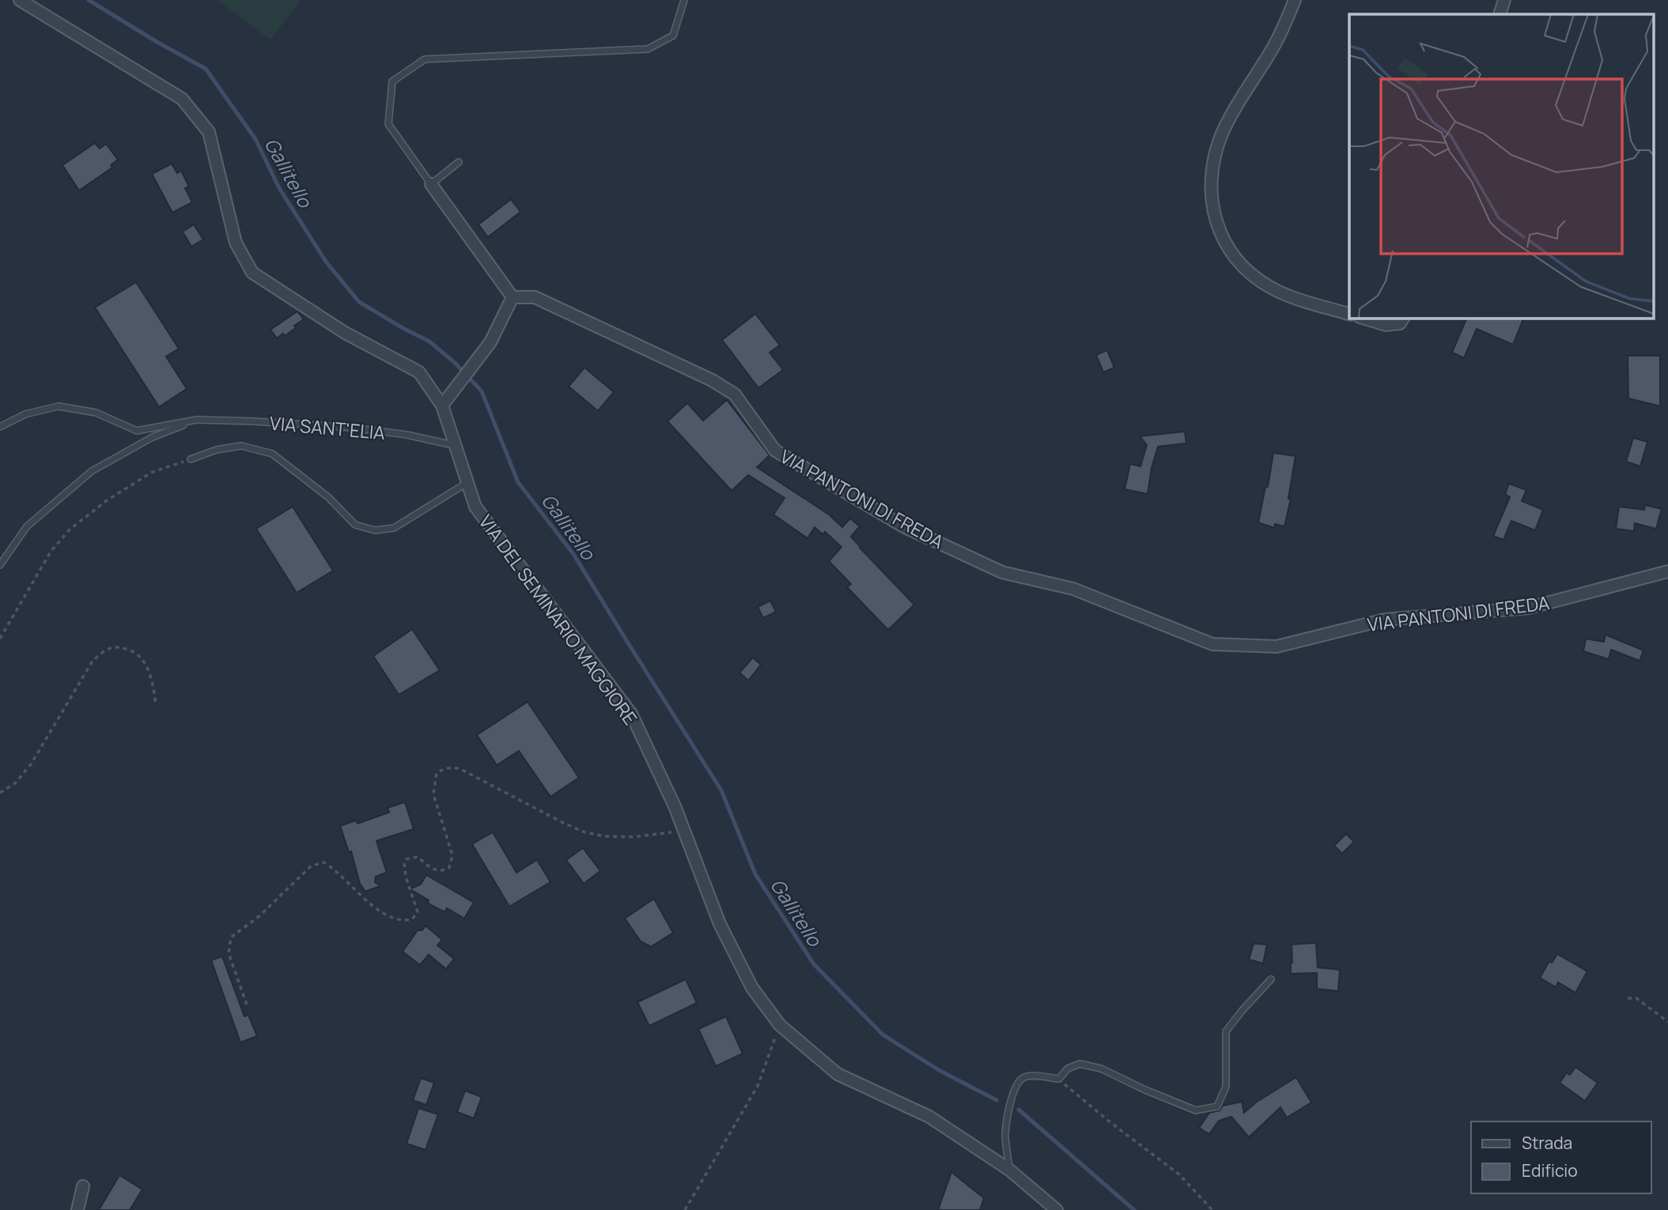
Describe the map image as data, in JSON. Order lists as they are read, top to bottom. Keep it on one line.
{"streets":{"street":["VIA PANTONI DI FREDA","VIA DEL SEMINARIO MAGGIORE"],"lane":["VIA SANT'ELIA"]},"crossings":[["VIA SANT'ELIA","VIA DEL SEMINARIO MAGGIORE"]],"water":["Gallitello"],"legend":["Strada","Edificio"]}
